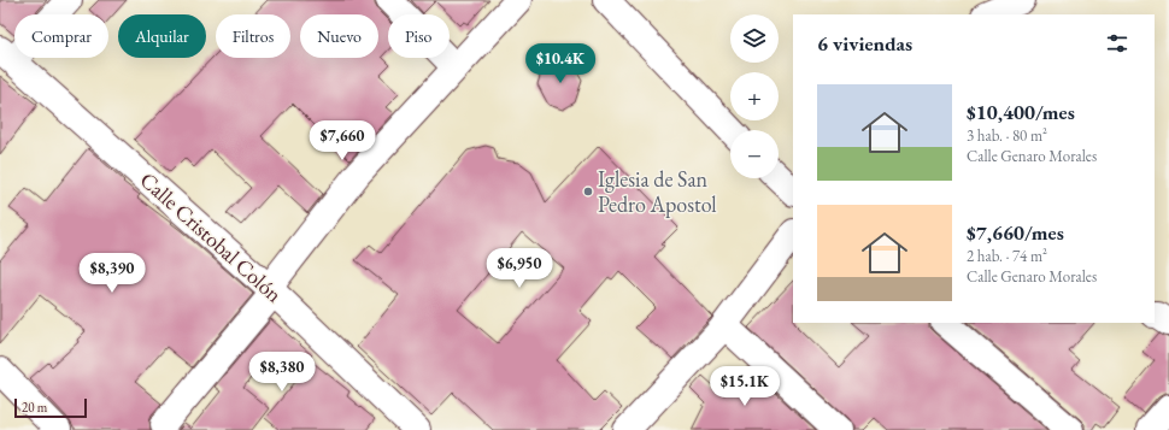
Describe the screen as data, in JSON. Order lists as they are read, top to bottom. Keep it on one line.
{"streets":{"street":["Calle Cristobal Colón"]},"places":["Iglesia de San Pedro Apostol"],"scale_bar":"20 m","page":{"map_buttons":["+","−"],"chip":["Comprar","Alquilar","Filtros","Nuevo","Piso"],"heading":"6 viviendas","price":["$10.4K","$7,660","$6,950","$8,390","$8,380","$15.1K"],"list":[{"name":"$10,400/mes","note":"3 hab. · 80 m² · Calle Genaro Morales"},{"name":"$7,660/mes","note":"2 hab. · 74 m² · Calle Genaro Morales"}],"scale":"20 m"}}
